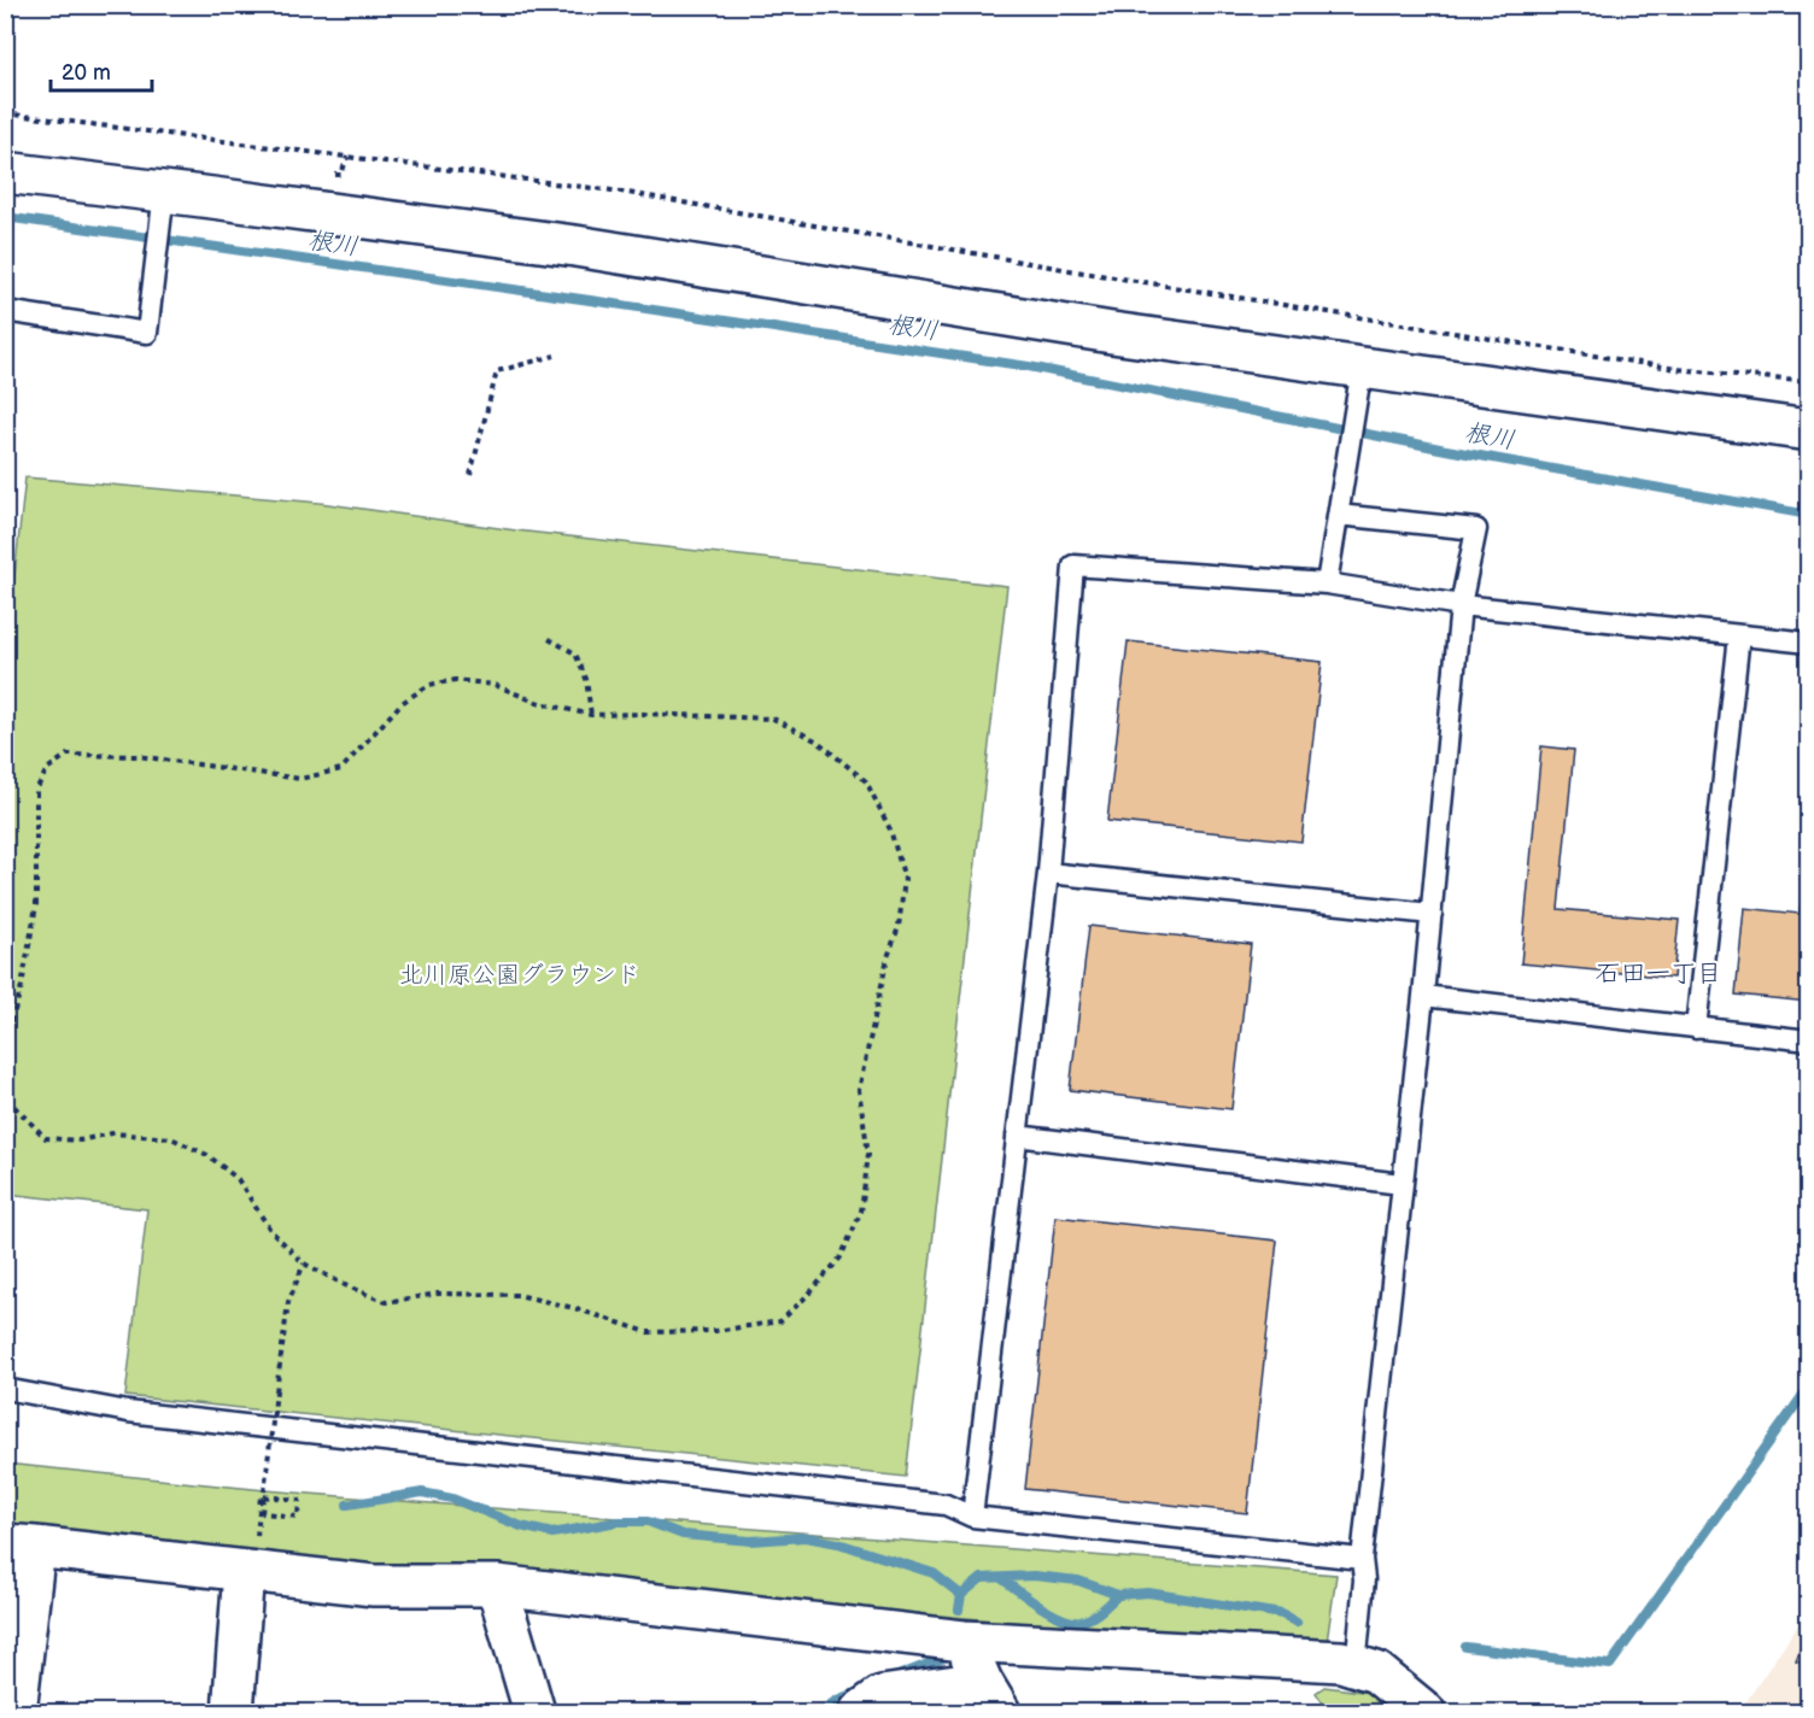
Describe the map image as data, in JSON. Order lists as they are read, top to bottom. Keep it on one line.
{"districts":["石田一丁目"],"water":["根川"],"parks":["北川原公園グラウンド"],"scale_bar":"20 m"}
